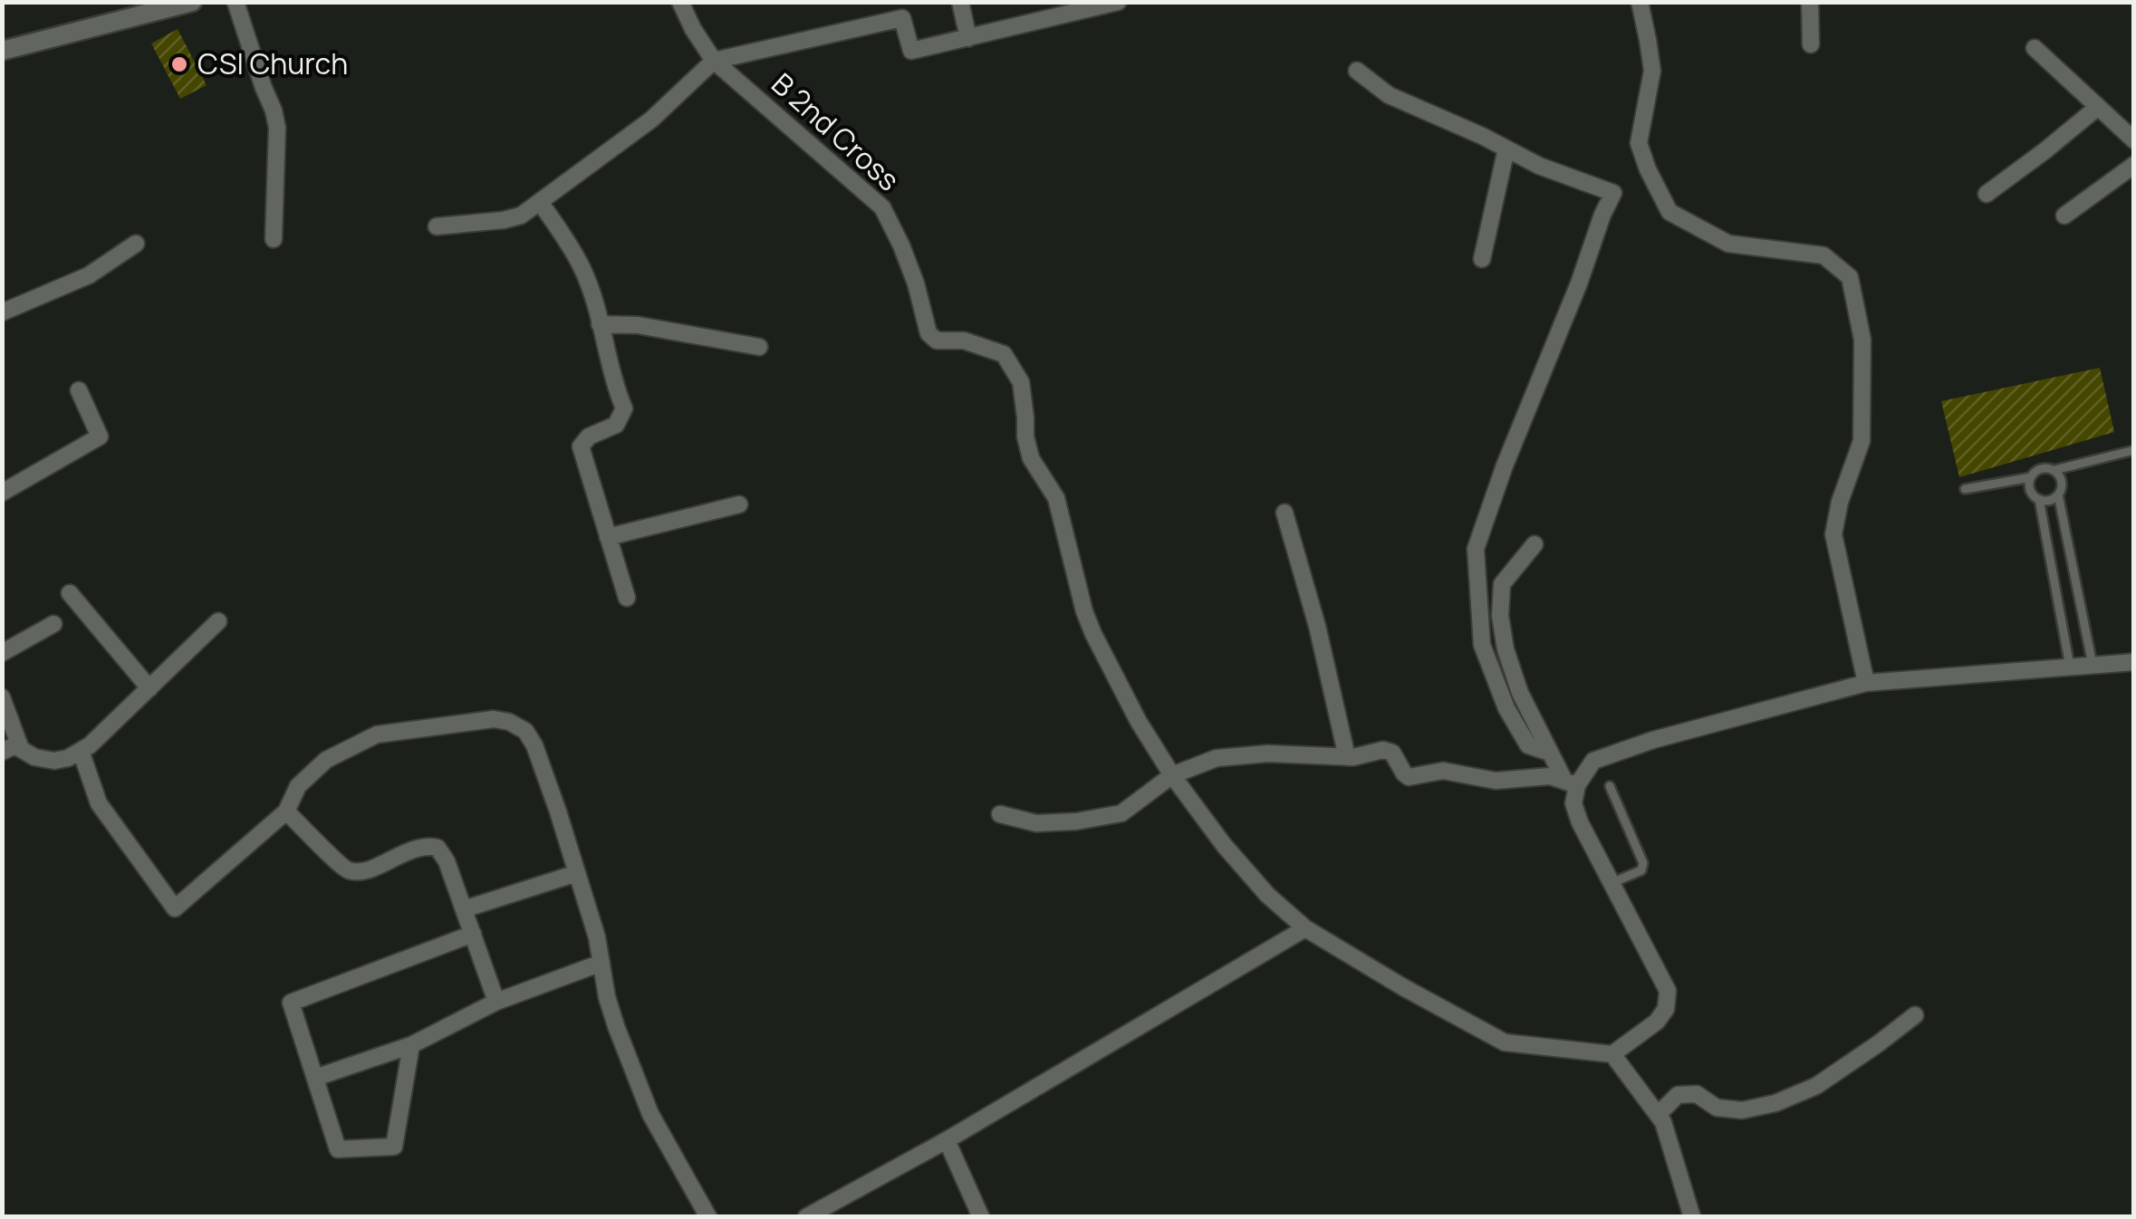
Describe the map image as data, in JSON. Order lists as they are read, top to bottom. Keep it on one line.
{"streets":{"street":["B 2nd Cross"]},"places":["CSI Church"]}
